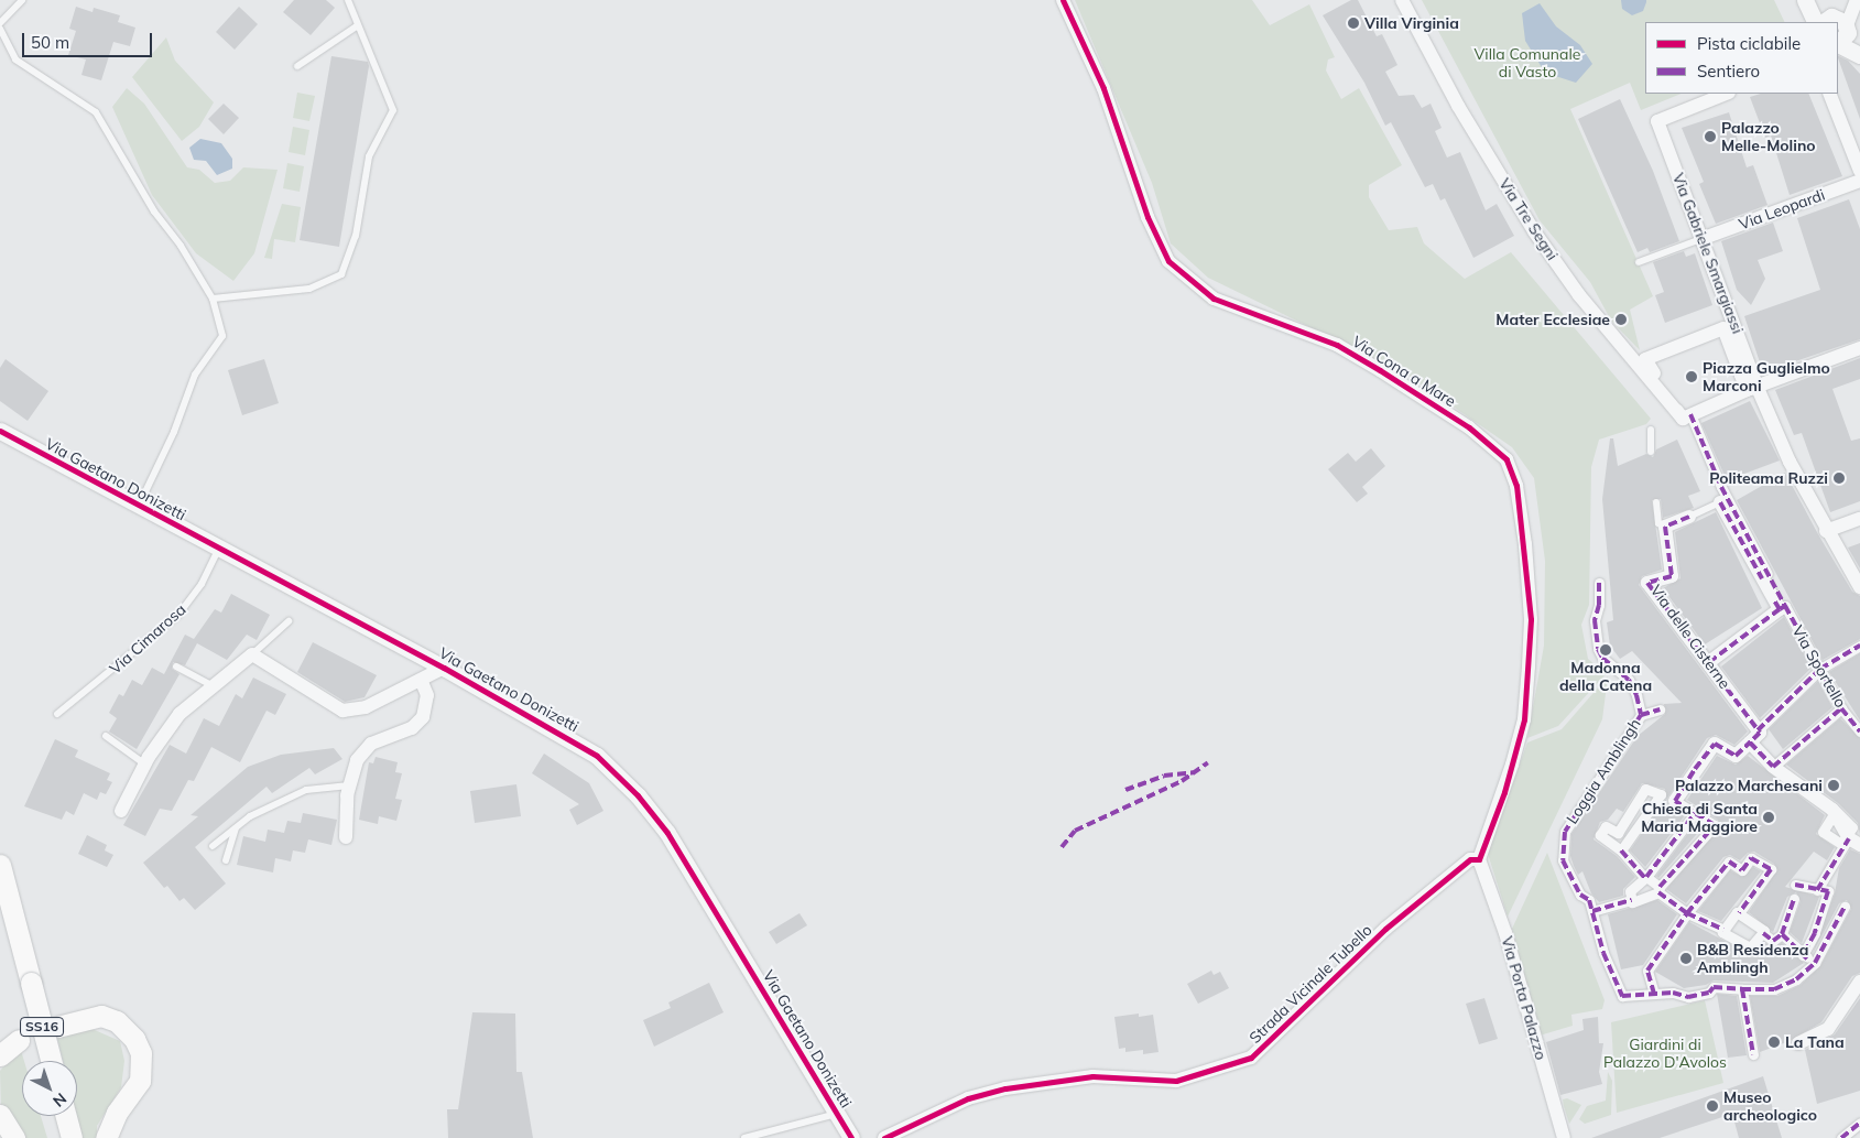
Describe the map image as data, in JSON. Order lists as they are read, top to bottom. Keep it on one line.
{"streets":{"main road":["SS16"],"street":["Via Leopardi","Via Tre Segni","Via Gabriele Smargiassi","Via Cona a Mare","Via Gaetano Donizetti","Via delle Cisterne","Via Sportello","Loggia Amblingh","Strada Vicinale Tubello","Via Porta Palazzo"],"lane":["Via Cimarosa"]},"crossings":[["Via Leopardi","Via Gabriele Smargiassi"],["Via Tre Segni","Via Sportello"],["Via Cona a Mare","Strada Vicinale Tubello"],["Via Cona a Mare","Via Porta Palazzo"],["Via Gaetano Donizetti","Via Cimarosa"],["Strada Vicinale Tubello","Via Porta Palazzo"]],"parks":["Villa Comunale di Vasto","Giardini di Palazzo D'Avolos"],"places":["Villa Virginia","Palazzo Melle-Molino","Mater Ecclesiae","Piazza Guglielmo Marconi","Politeama Ruzzi","Madonna della Catena","Palazzo Marchesani","Chiesa di Santa Maria Maggiore","B&B Residenza Amblingh","La Tana","Museo archeologico"],"legend":["Pista ciclabile","Sentiero"],"scale_bar":"50 m","north":"bottom right"}
